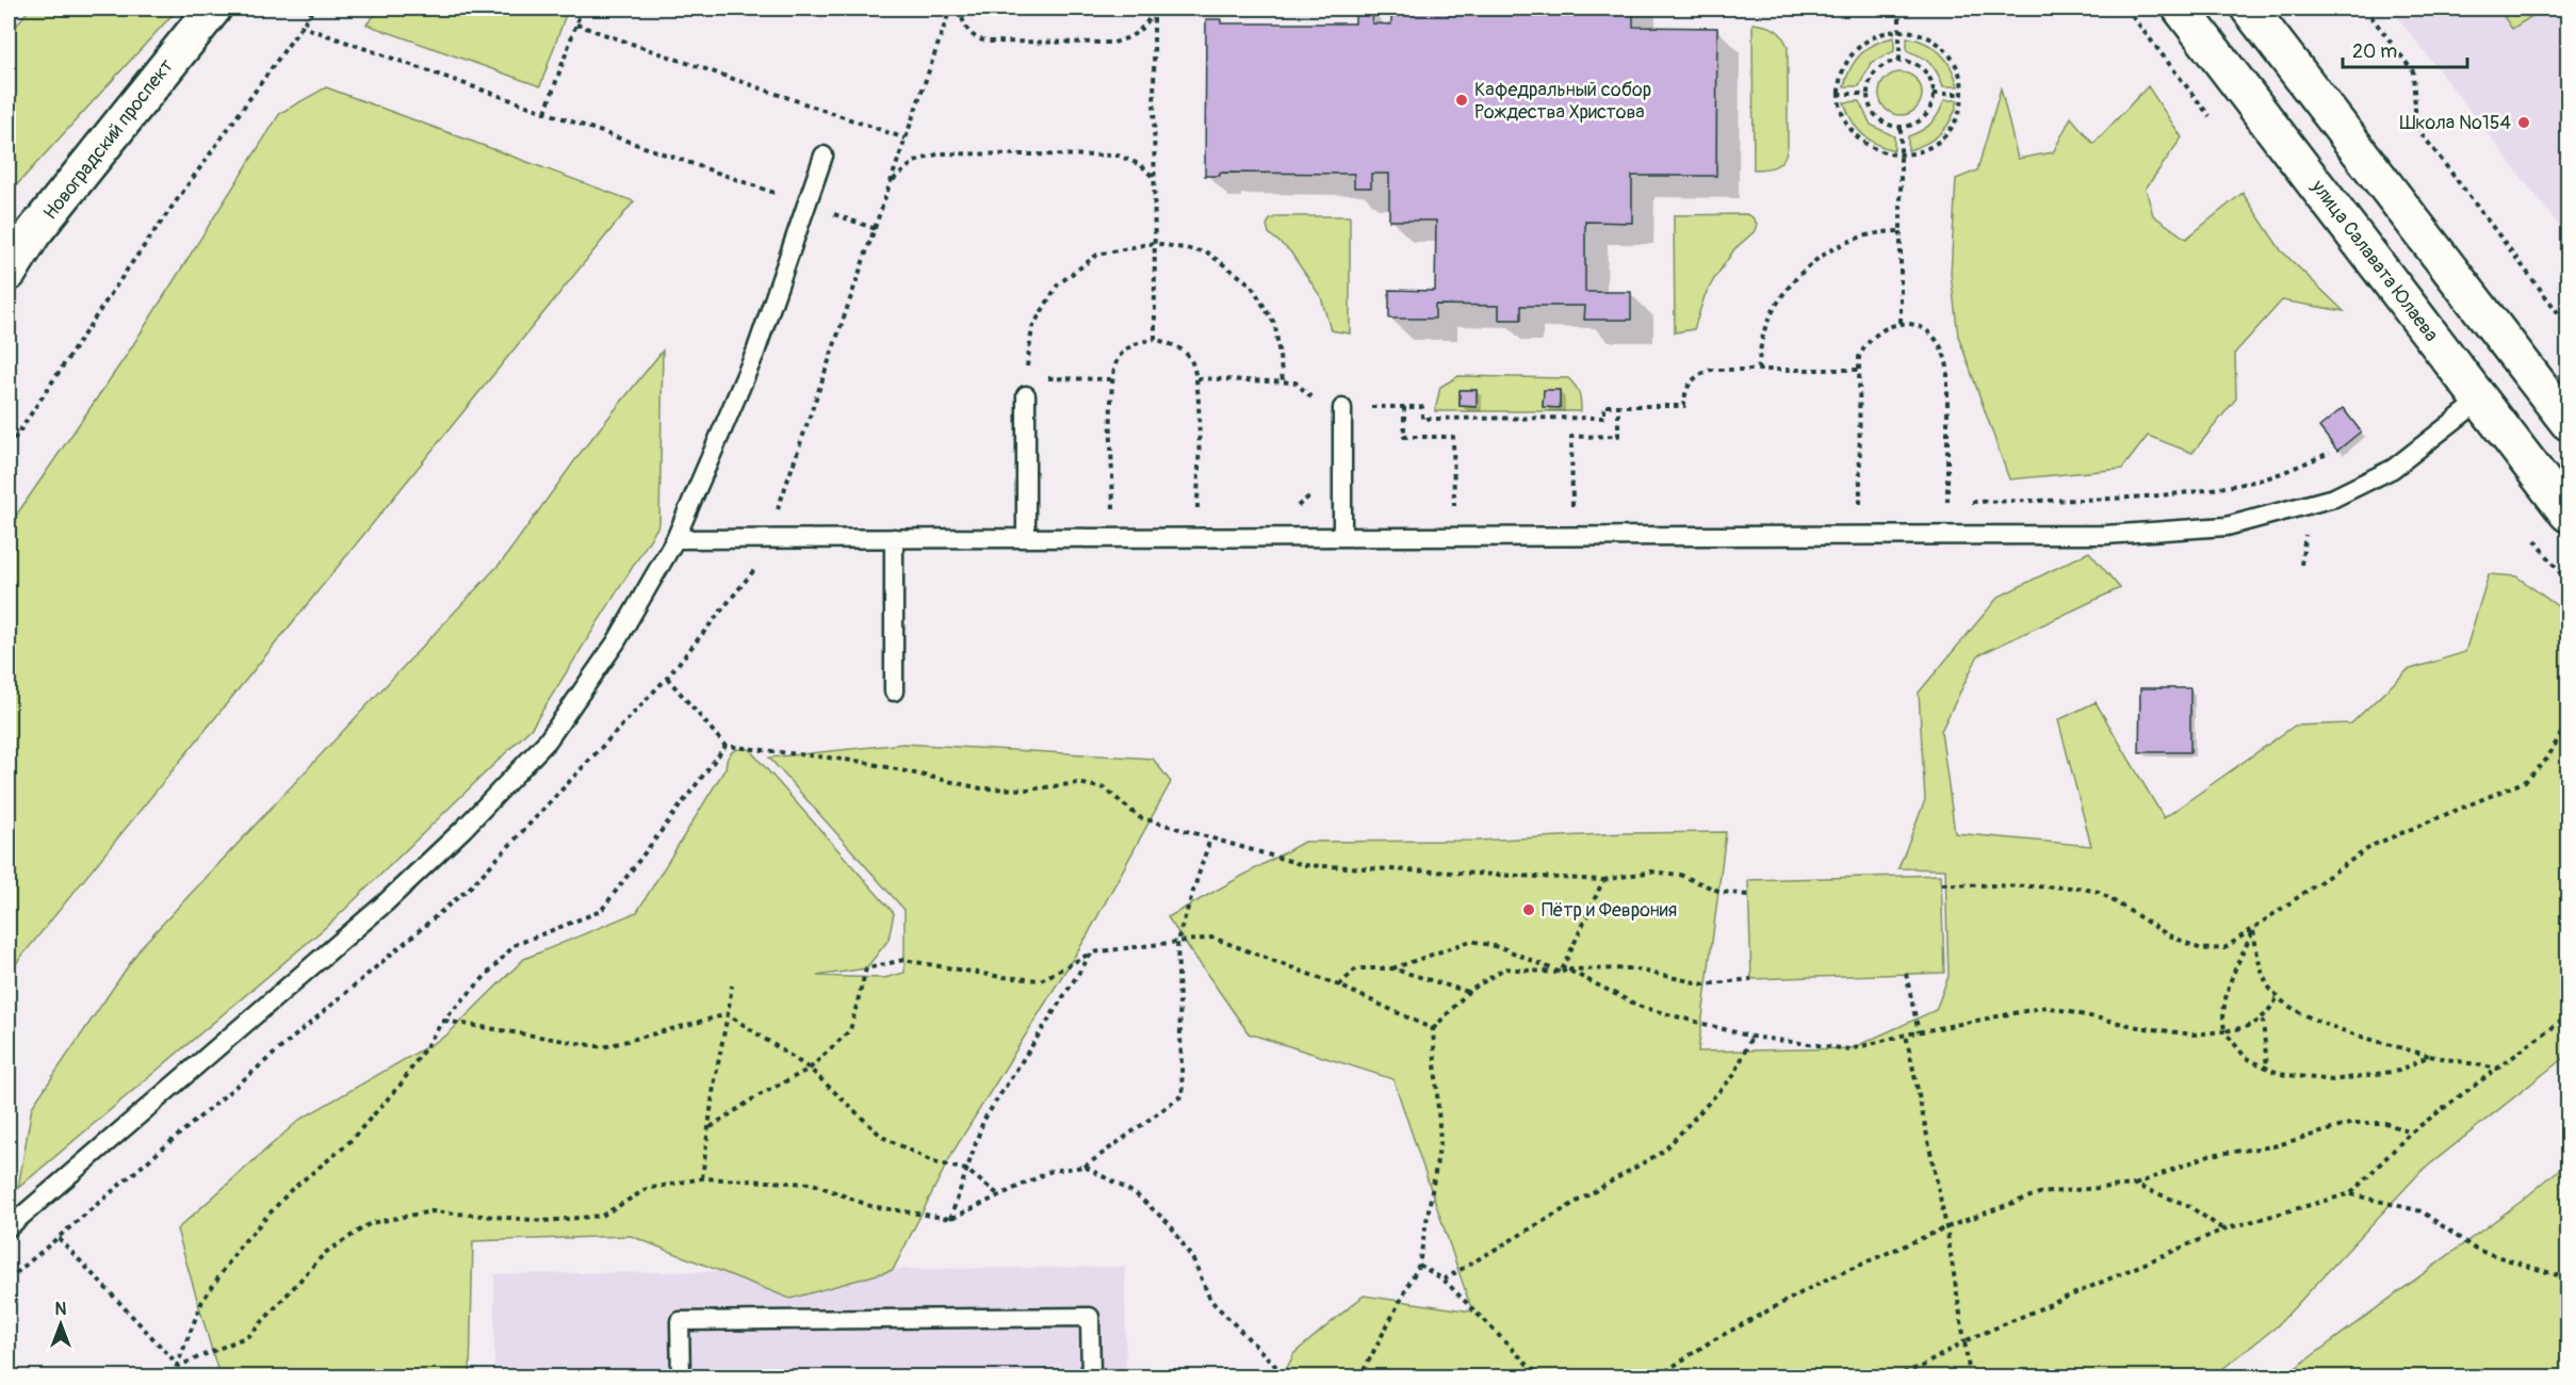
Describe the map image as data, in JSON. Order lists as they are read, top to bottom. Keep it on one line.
{"streets":{"main road":["Новоградский проспект","улица Салавата Юлаева"]},"places":["Кафедральный собор Рождества Христова","Школа №154","Пётр и Феврония"],"scale_bar":"20 m","north":"top"}
